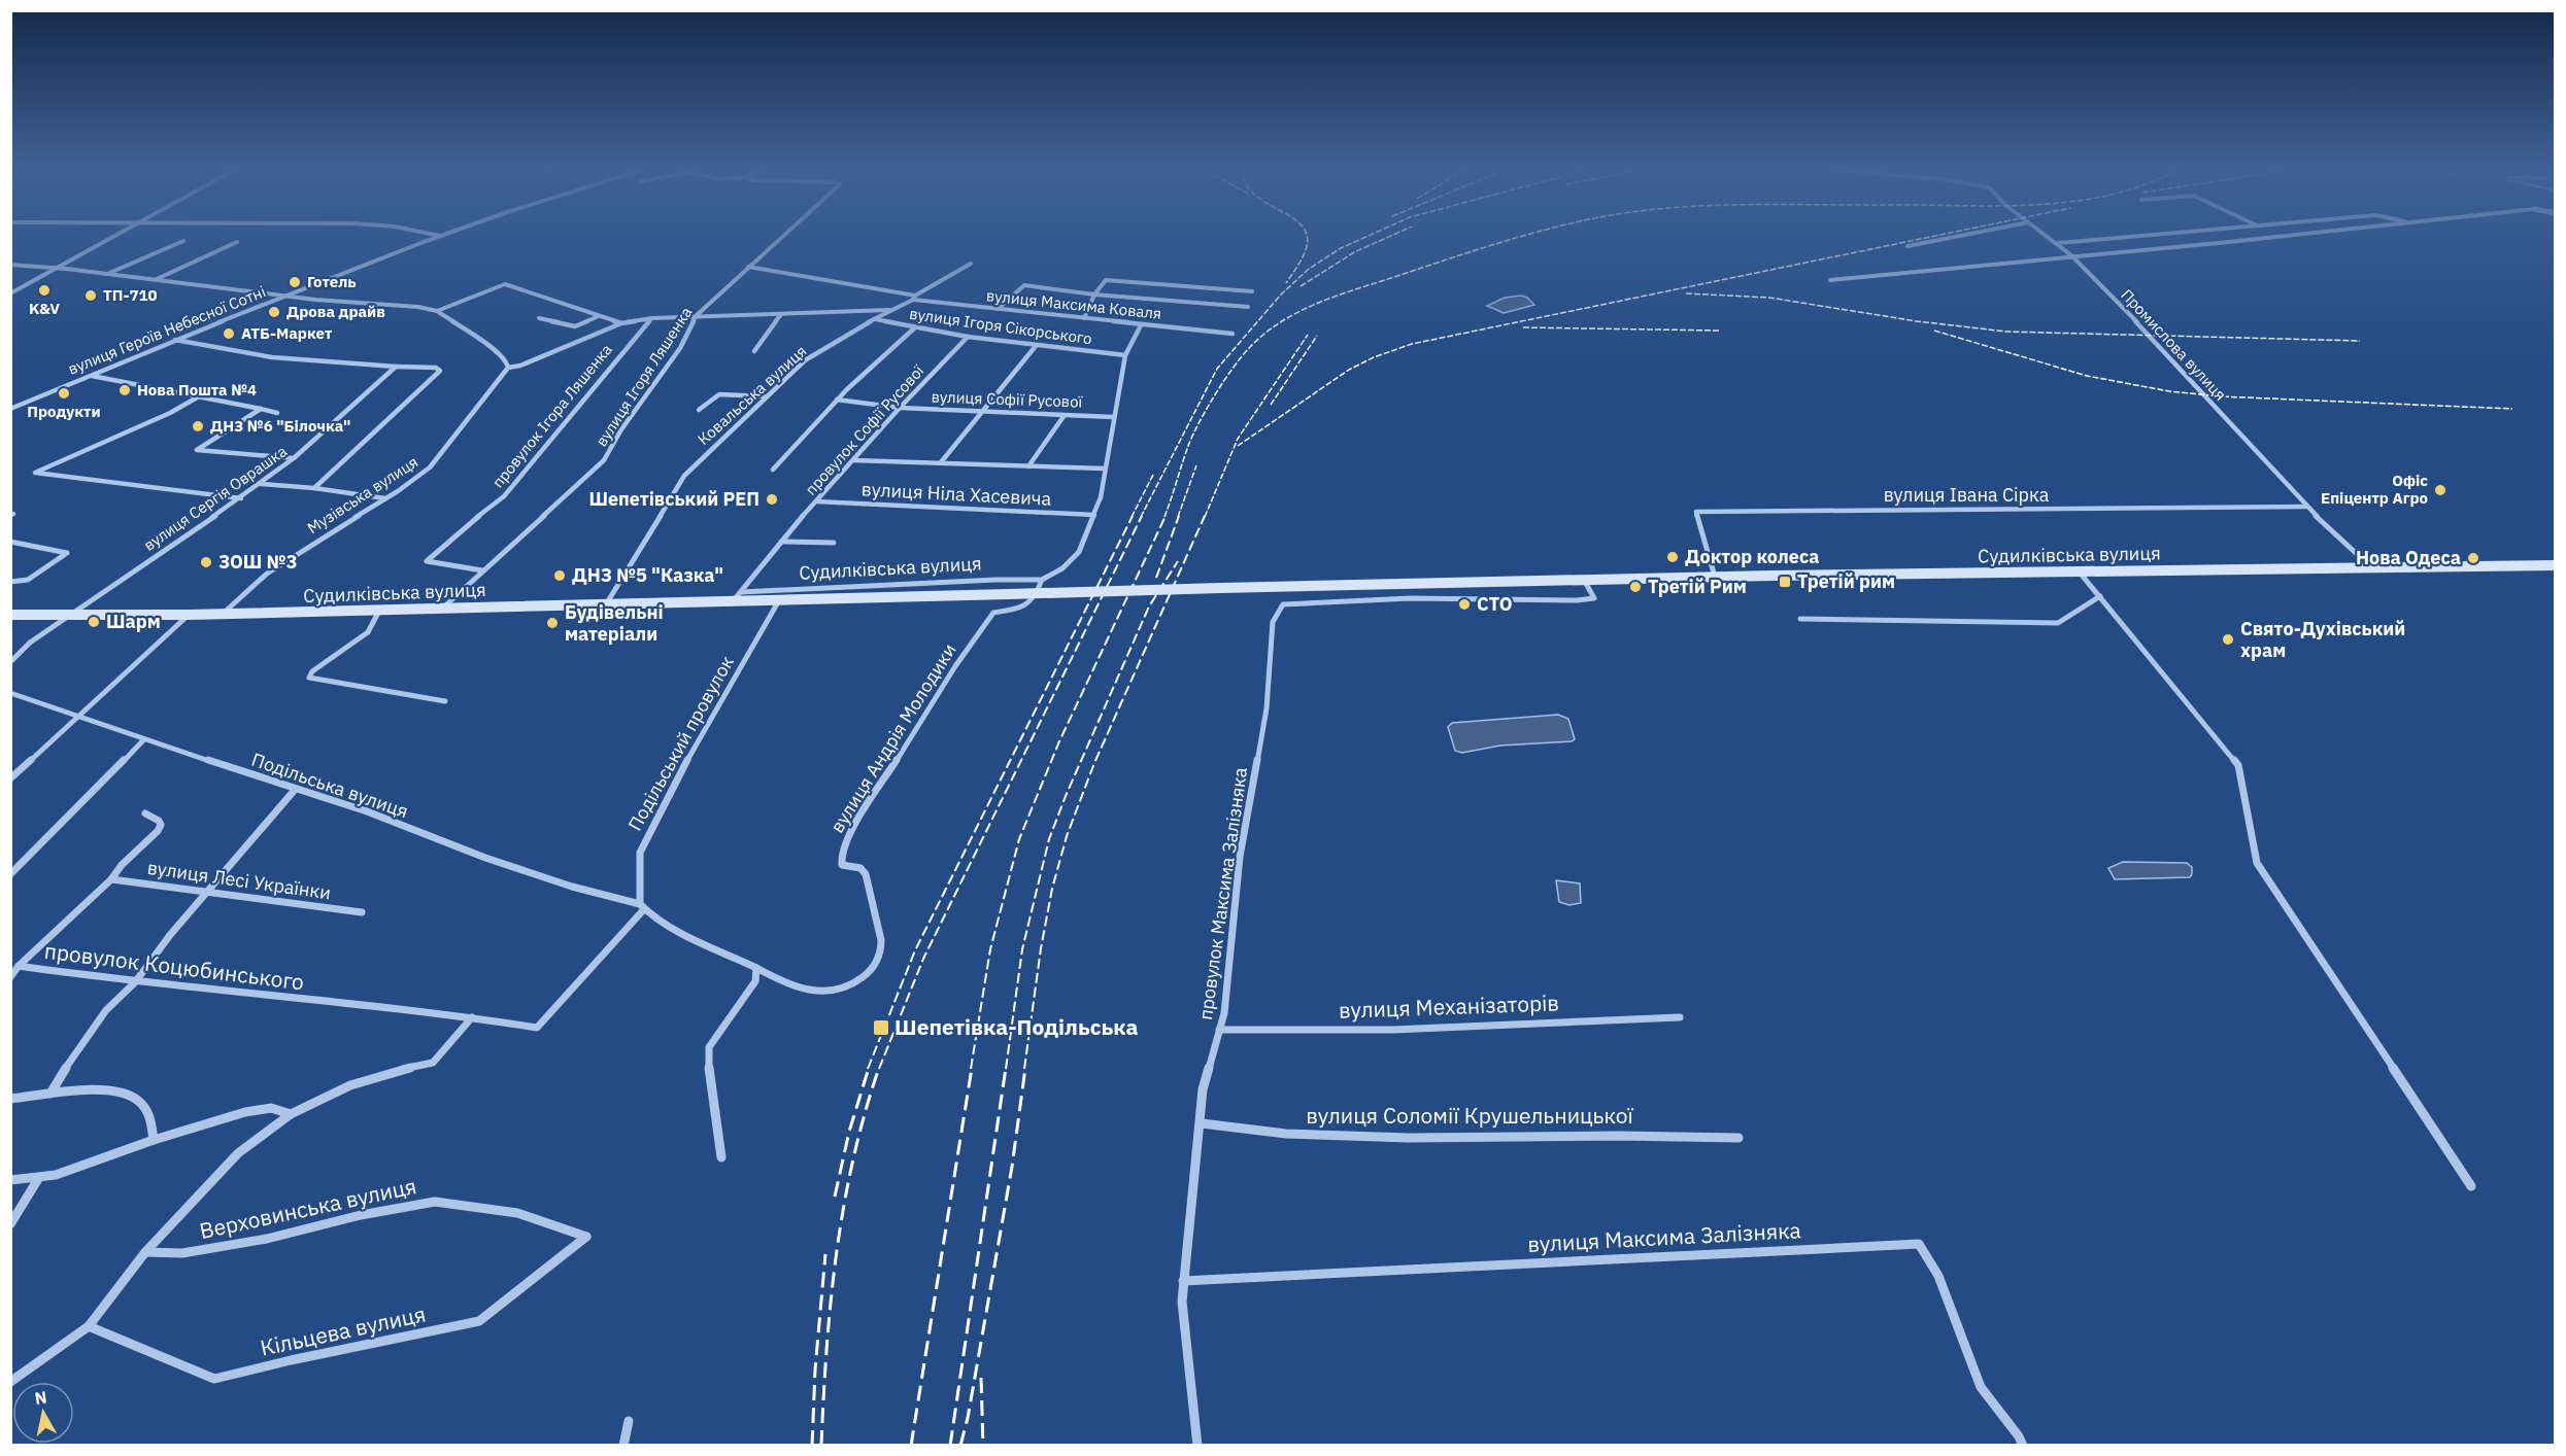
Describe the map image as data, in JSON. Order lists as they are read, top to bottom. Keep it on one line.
{"streets":{"main road":["Судилківська вулиця"],"street":["вулиця Максима Коваля","вулиця Ігоря Сікорського","вулиця Героїв Небесної Сотні","Промислова вулиця","вулиця Ігоря Ляшенка","Ковальська вулиця","вулиця Софії Русової","провулок Ігора Ляшенка","провулок Софії Русової","вулиця Ніла Хасевича","Музівська вулиця","вулиця Івана Сірка","вулиця Сергія Оврашка","вулиця Андрія Молодики","Подільський провулок","Подільська вулиця","вулиця Лесі Українки","провулок Максима Залізняка","провулок Коцюбинського","вулиця Механізаторів","вулиця Соломії Крушельницької","Верховинська вулиця","вулиця Максима Залізняка","Кільцева вулиця"]},"crossings":[["вулиця Максима Коваля","вулиця Ігоря Ляшенка"],["вулиця Максима Коваля","Ковальська вулиця"],["вулиця Ігоря Сікорського","вулиця Ігоря Ляшенка"],["вулиця Ігоря Сікорського","Ковальська вулиця"],["вулиця Ігоря Сікорського","провулок Ігора Ляшенка"],["вулиця Ігоря Сікорського","провулок Софії Русової"],["Промислова вулиця","вулиця Івана Сірка"],["Промислова вулиця","Судилківська вулиця"],["вулиця Ігоря Ляшенка","провулок Ігора Ляшенка"],["вулиця Ігоря Ляшенка","Судилківська вулиця"],["Ковальська вулиця","Судилківська вулиця"],["вулиця Софії Русової","провулок Софії Русової"],["провулок Софії Русової","вулиця Ніла Хасевича"],["провулок Софії Русової","Судилківська вулиця"],["Музівська вулиця","Судилківська вулиця"],["вулиця Івана Сірка","Судилківська вулиця"],["вулиця Сергія Оврашка","Судилківська вулиця"],["Судилківська вулиця","вулиця Андрія Молодики"],["Судилківська вулиця","Подільський провулок"],["Судилківська вулиця","провулок Максима Залізняка"],["Подільський провулок","Подільська вулиця"],["Подільський провулок","провулок Коцюбинського"],["Подільська вулиця","провулок Коцюбинського"],["вулиця Лесі Українки","провулок Коцюбинського"],["провулок Максима Залізняка","вулиця Механізаторів"],["провулок Максима Залізняка","вулиця Соломії Крушельницької"],["провулок Максима Залізняка","вулиця Максима Залізняка"],["Верховинська вулиця","Кільцева вулиця"]],"places":{"other":["Готель","K&V","ТП-710","Дрова драйв","АТБ-Маркет","Нова Пошта №4","Продукти","ДНЗ №6 \"Білочка\"","Офіс Епіцентр Агро","Шепетівський РЕП","Доктор колеса","Нова Одеса","ЗОШ №3","ДНЗ №5 \"Казка\"","Третій Рим","СТО","Шарм","Будівельні матеріали","Свято-Духівський храм"],"transit":["Третій рим","Шепетівка-Подільська"]},"north":"top"}
